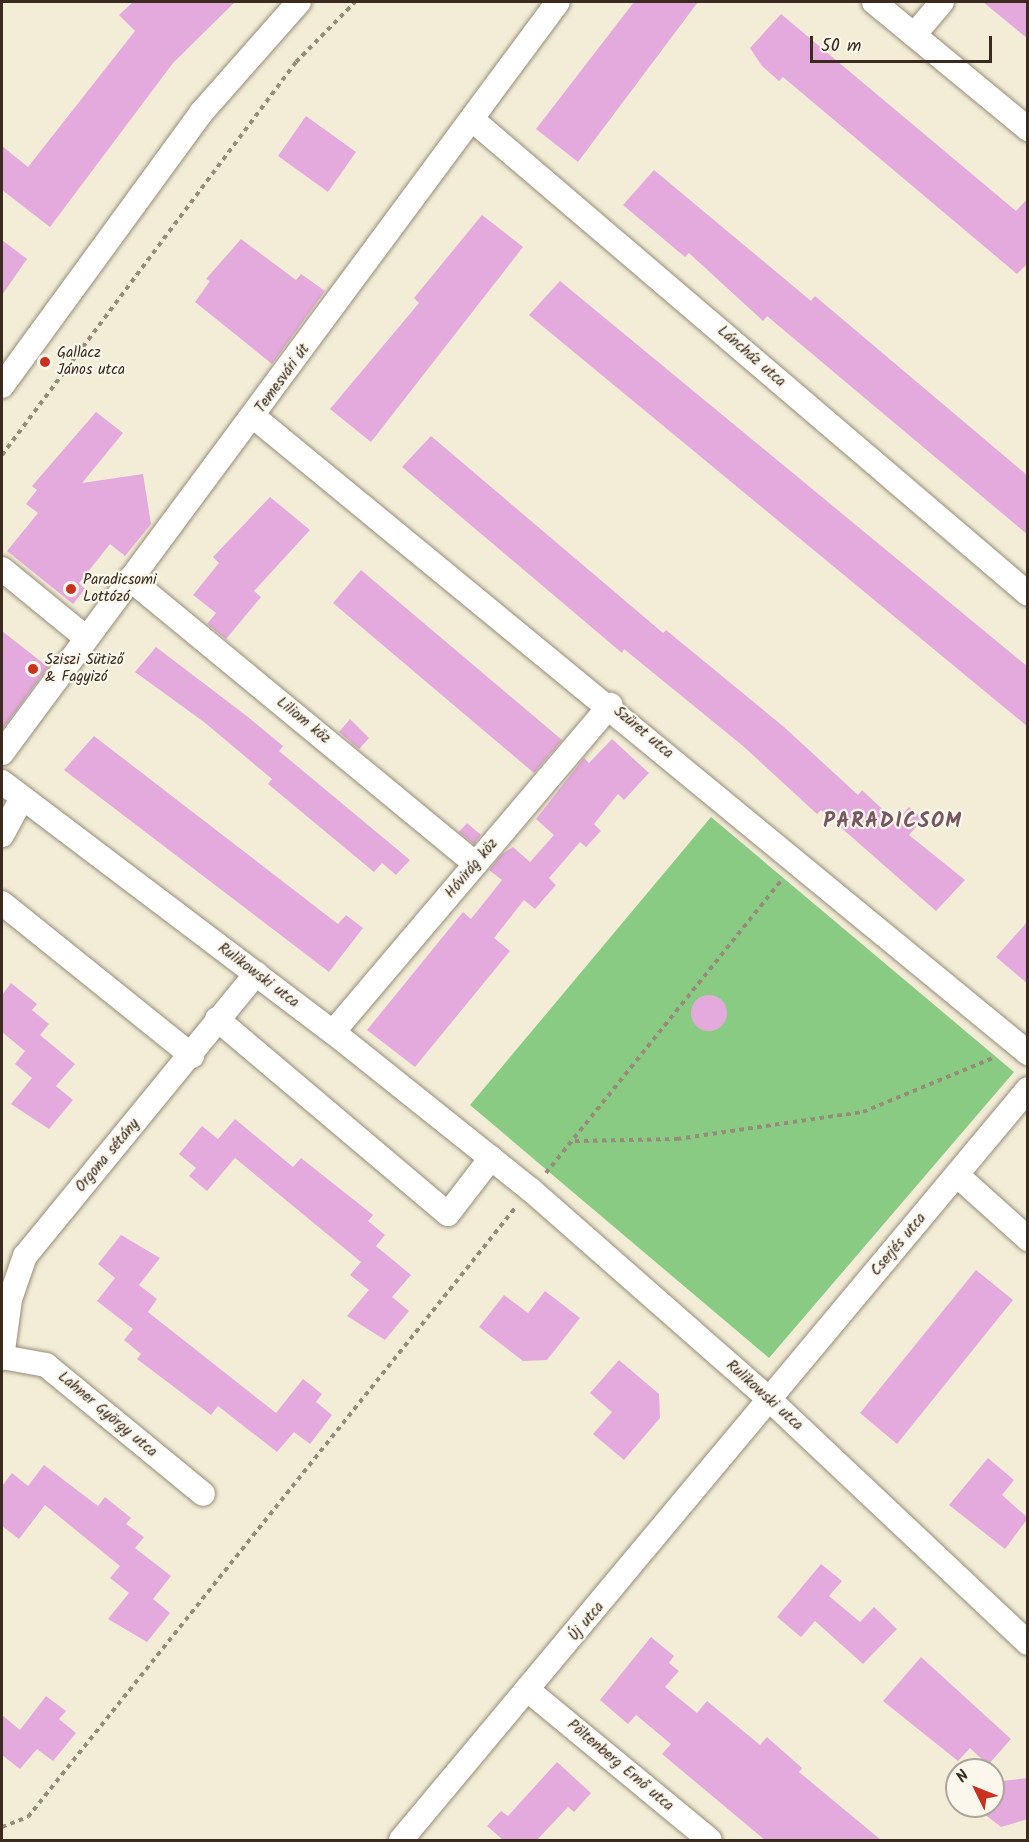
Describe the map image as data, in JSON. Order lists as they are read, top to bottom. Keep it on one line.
{"streets":{"street":["Láncház utca","Temesvári út","Liliom köz","Szüret utca","Hóvirág köz","Rulikowski utca","Orgona sétány","Cserjés utca","Lahner György utca","Új utca","Pöltenberg Ernő utca"]},"crossings":[["Láncház utca","Temesvári út"],["Temesvári út","Liliom köz"],["Temesvári út","Szüret utca"],["Liliom köz","Hóvirág köz"],["Szüret utca","Hóvirág köz"],["Hóvirág köz","Rulikowski utca"],["Rulikowski utca","Orgona sétány"],["Rulikowski utca","Cserjés utca"],["Rulikowski utca","Új utca"],["Orgona sétány","Lahner György utca"],["Cserjés utca","Új utca"],["Új utca","Pöltenberg Ernő utca"]],"districts":["PARADICSOM"],"places":["Gallacz János utca","Paradicsomi Lottózó","Sziszi Sütiző & Fagyizó"],"scale_bar":"50 m","north":"top left"}
